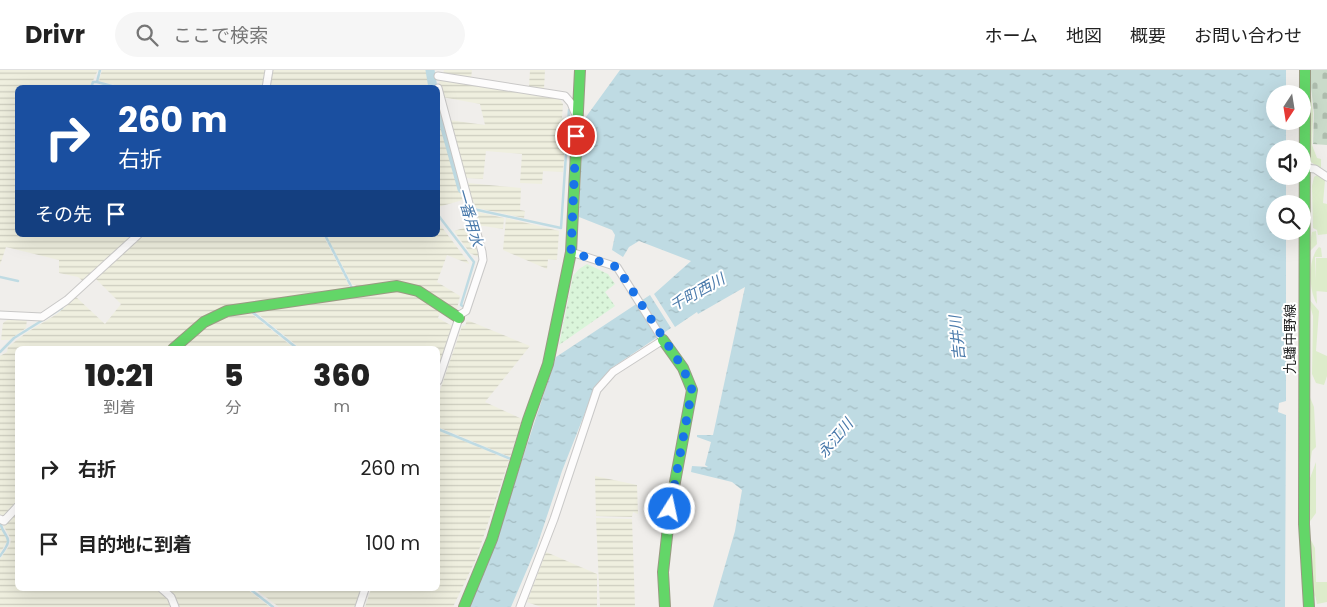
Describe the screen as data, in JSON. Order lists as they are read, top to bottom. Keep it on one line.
{"streets":{"street":["九蟠中野線"]},"water":["一番用水","千町西川","吉井川","永江川"],"north":"bottom","page":{"header":"Drivr","search":"ここで検索","nav":["ホーム","地図","概要","お問い合わせ"],"turn":["260 m","右折"],"then":"その先","eta":["10:21","到着","5","分","360","m"],"list":[{"name":"右折","value":"260 m"},{"name":"目的地に到着","value":"100 m"}]}}
